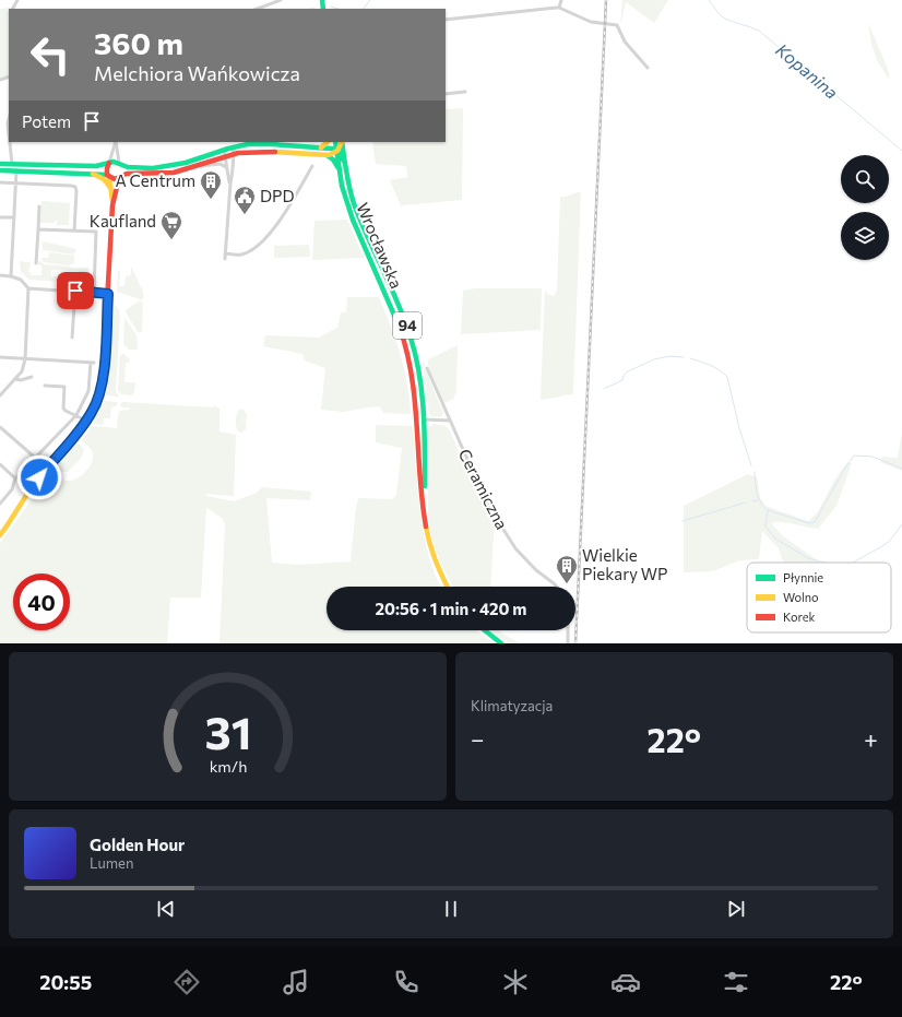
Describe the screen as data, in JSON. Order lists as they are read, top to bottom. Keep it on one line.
{"streets":{"street":["Wrocławska","94","Ceramiczna"]},"water":["Kopanina"],"places":{"building":["A Centrum","Wielkie Piekary WP"],"public building":["DPD"],"supermarket":["Kaufland"]},"legend":["Płynnie","Wolno","Korek"],"page":{"turn":["360 m","Melchiora Wańkowicza"],"then":"Potem","limit":"40","trip":"20:56 · 1 min · 420 m","tile":"Klimatyzacja","heat":["−","22°","+"],"song":["Golden Hour","Lumen"],"tabs":["20:55","22°"],"gauge":["31","km/h"]}}
